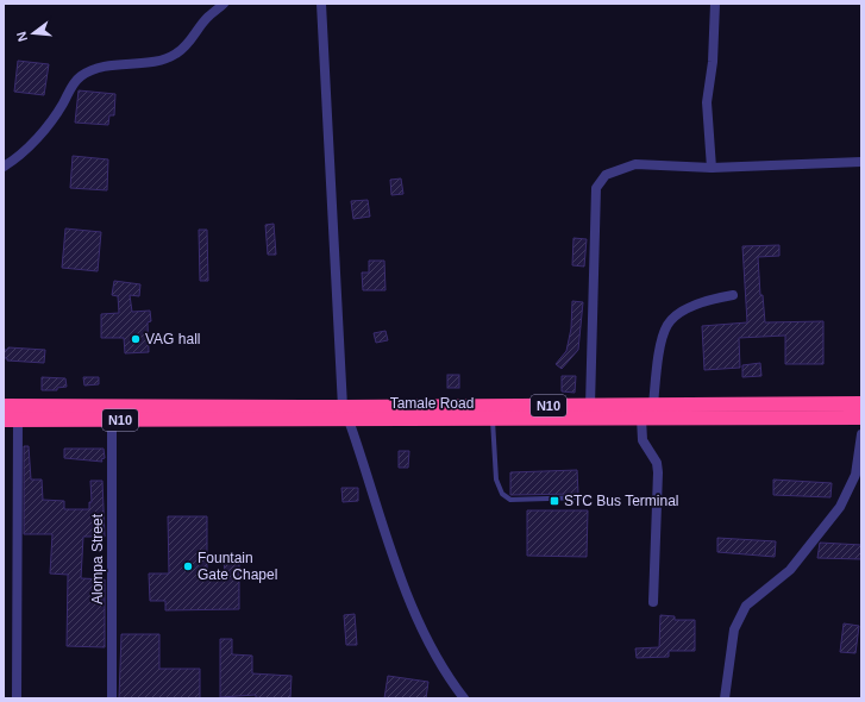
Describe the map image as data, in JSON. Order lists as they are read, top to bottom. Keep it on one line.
{"streets":{"highway":["Tamale Road","N10"],"street":["Alompa Street"]},"crossings":[["Tamale Road","Alompa Street"]],"places":{"other":["VAG hall","Fountain Gate Chapel"],"transit":["STC Bus Terminal"]},"north":"left"}
